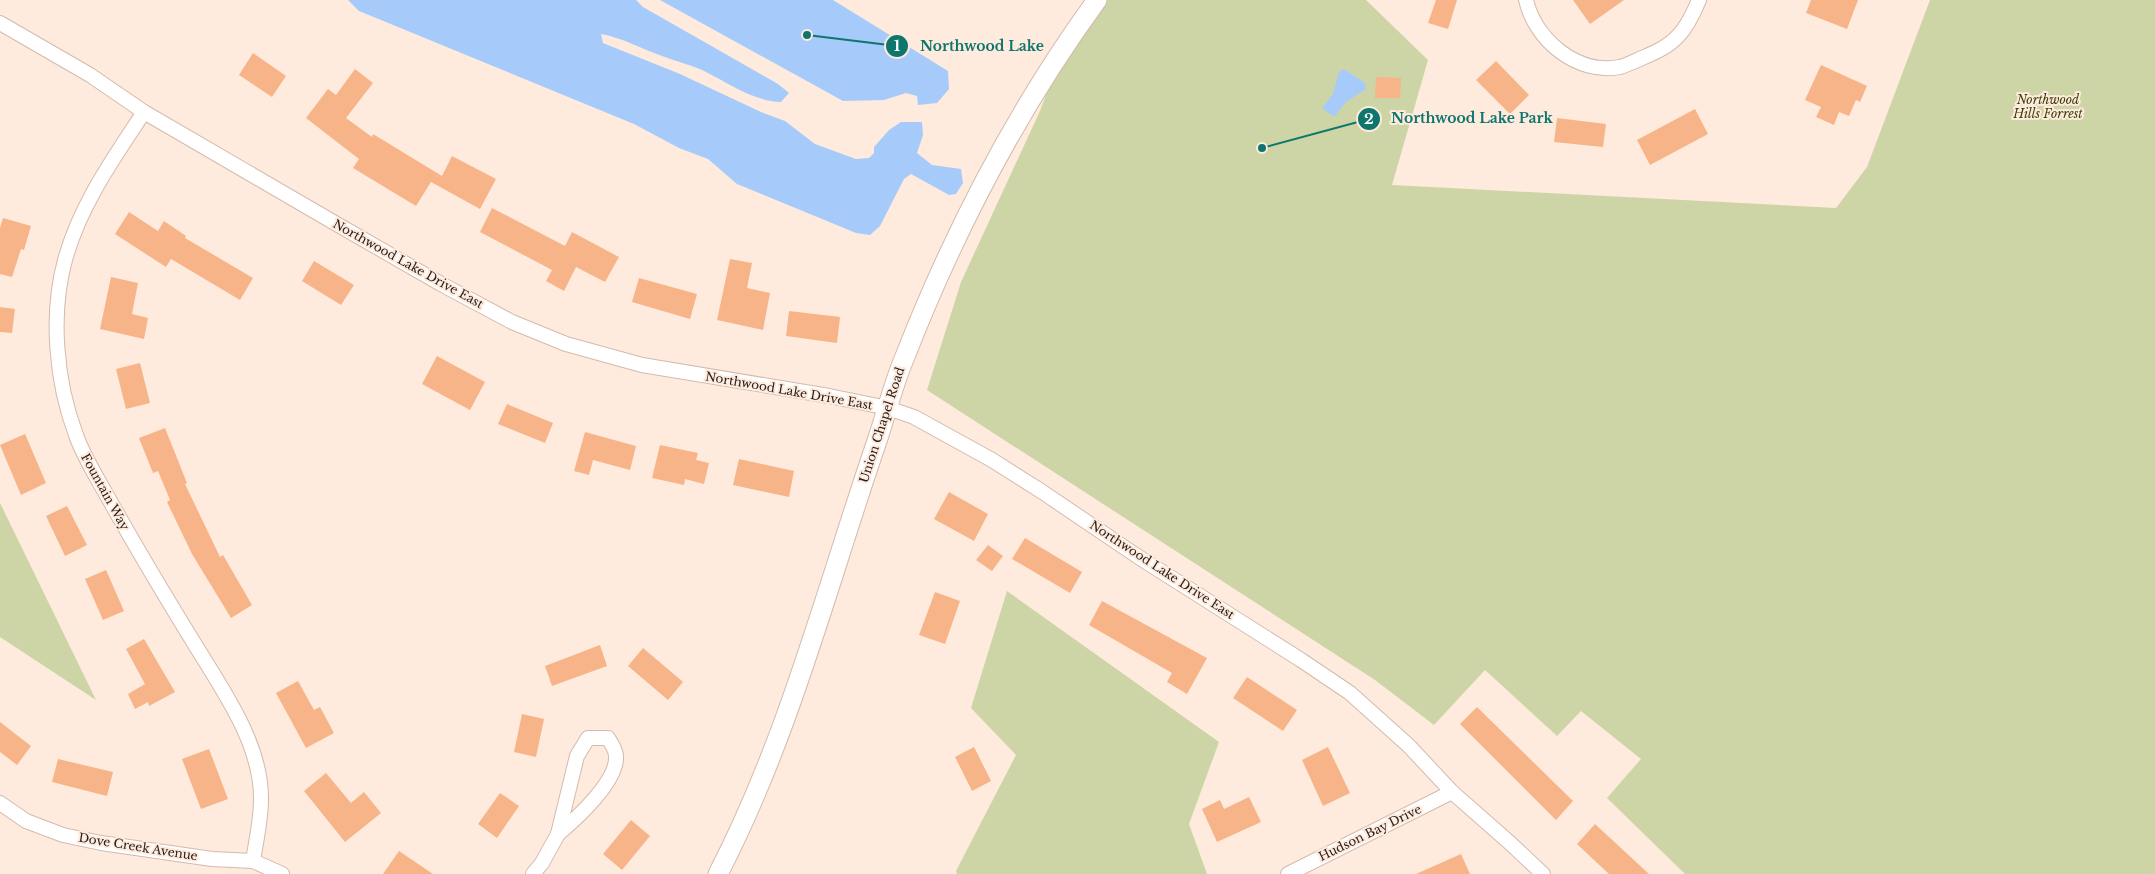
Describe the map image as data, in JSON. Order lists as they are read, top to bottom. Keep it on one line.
{"streets":{"street":["Northwood Lake Drive East","Union Chapel Road","Fountain Way","Hudson Bay Drive","Dove Creek Avenue"]},"crossings":[["Northwood Lake Drive East","Union Chapel Road"],["Northwood Lake Drive East","Fountain Way"],["Northwood Lake Drive East","Hudson Bay Drive"],["Fountain Way","Dove Creek Avenue"]],"parks":["Northwood Hills Forrest"],"places":["Northwood Lake","Northwood Lake Park"]}
